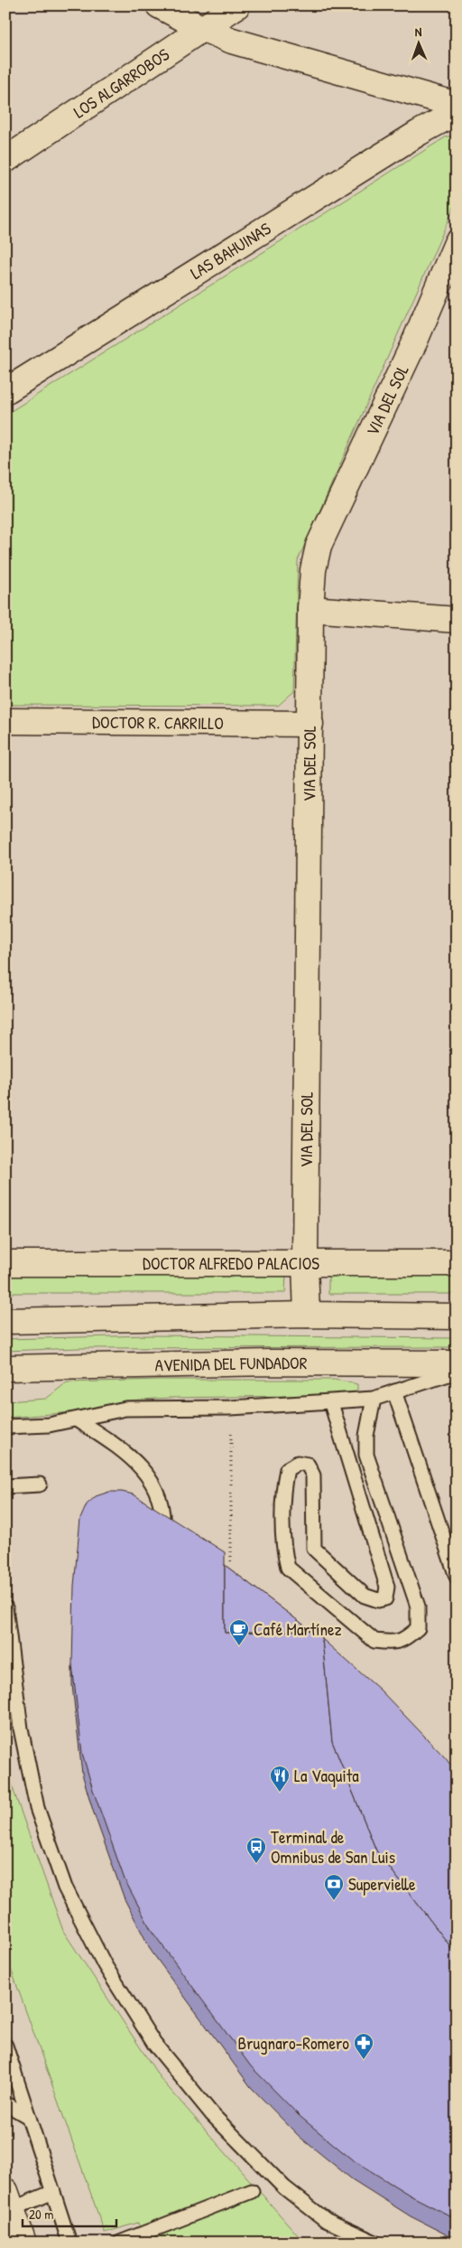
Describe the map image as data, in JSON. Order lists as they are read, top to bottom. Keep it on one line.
{"streets":{"street":["LOS ALGARROBOS","LAS BAHUINAS","VIA DEL SOL","DOCTOR R. CARRILLO","DOCTOR ALFREDO PALACIOS","AVENIDA DEL FUNDADOR"]},"crossings":[["VIA DEL SOL","DOCTOR R. CARRILLO"],["VIA DEL SOL","DOCTOR ALFREDO PALACIOS"]],"places":{"cafe":["Café Martínez"],"restaurant":["La Vaquita"],"bus stop":["Terminal de Omnibus de San Luis"],"bank":["Supervielle"],"pharmacy":["Brugnaro-Romero"]},"scale_bar":"20 m","north":"top"}
